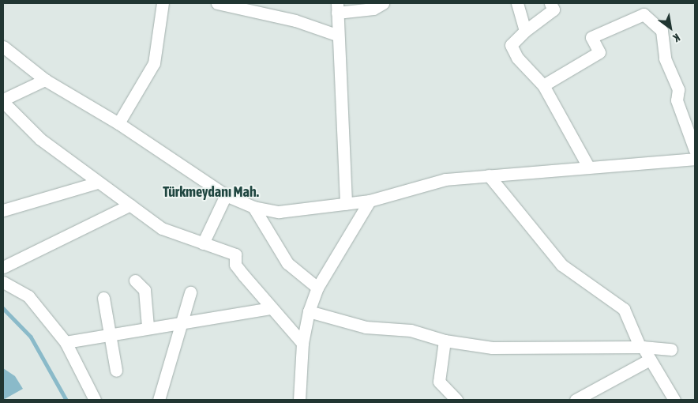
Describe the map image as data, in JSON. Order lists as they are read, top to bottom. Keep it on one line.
{"districts":["Türkmeydanı Mah."],"north":"bottom right"}
